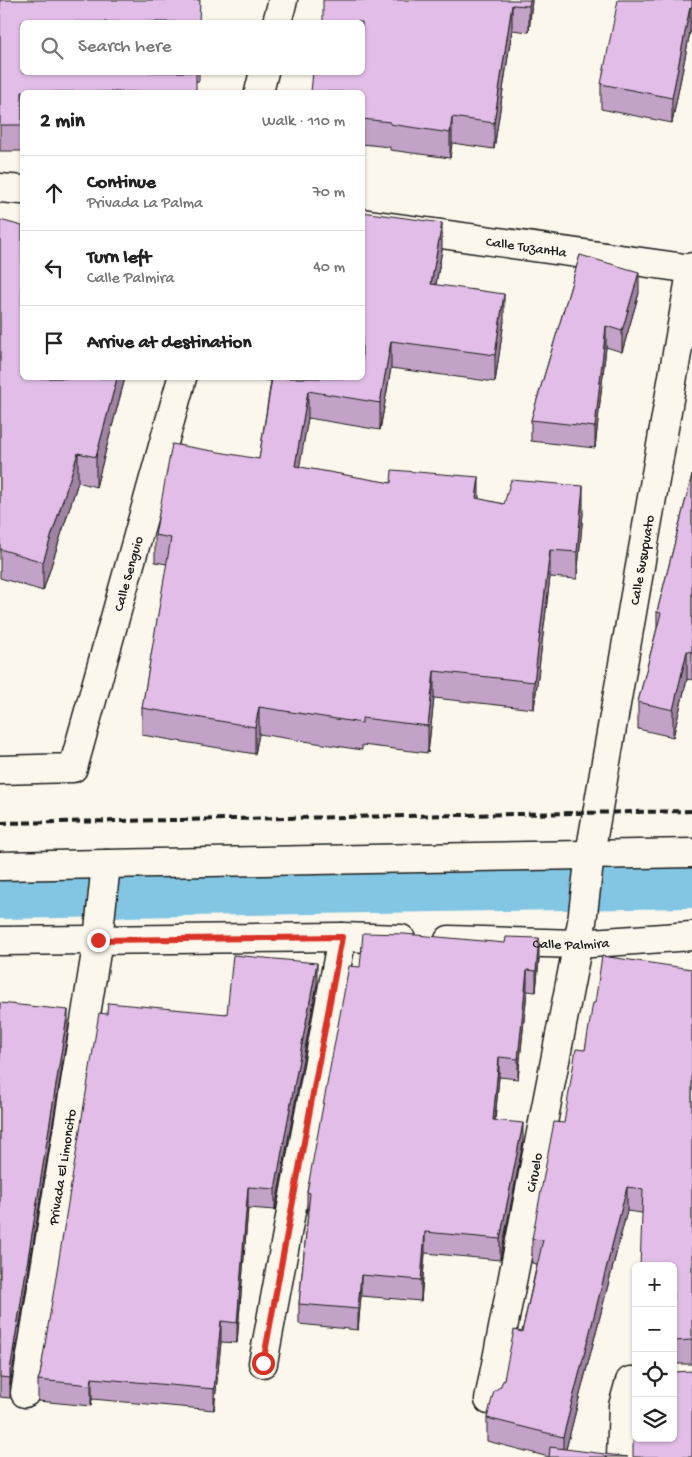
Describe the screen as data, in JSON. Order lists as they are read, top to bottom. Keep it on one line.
{"streets":{"street":["Calle Tuzantla","Calle Susupuato","Calle Senguio","Calle Palmira","Privada El Limoncito","Ciruelo"]},"crossings":[["Calle Tuzantla","Calle Susupuato"],["Calle Susupuato","Calle Palmira"],["Calle Susupuato","Ciruelo"],["Calle Palmira","Privada El Limoncito"],["Calle Palmira","Ciruelo"]],"page":{"search":"Search here","heading":["2 min","Walk · 110 m"],"list":[["Continue","Privada La Palma","70 m"],["Turn left","Calle Palmira","40 m"],"Arrive at destination"],"map_buttons":["+","−"]}}
